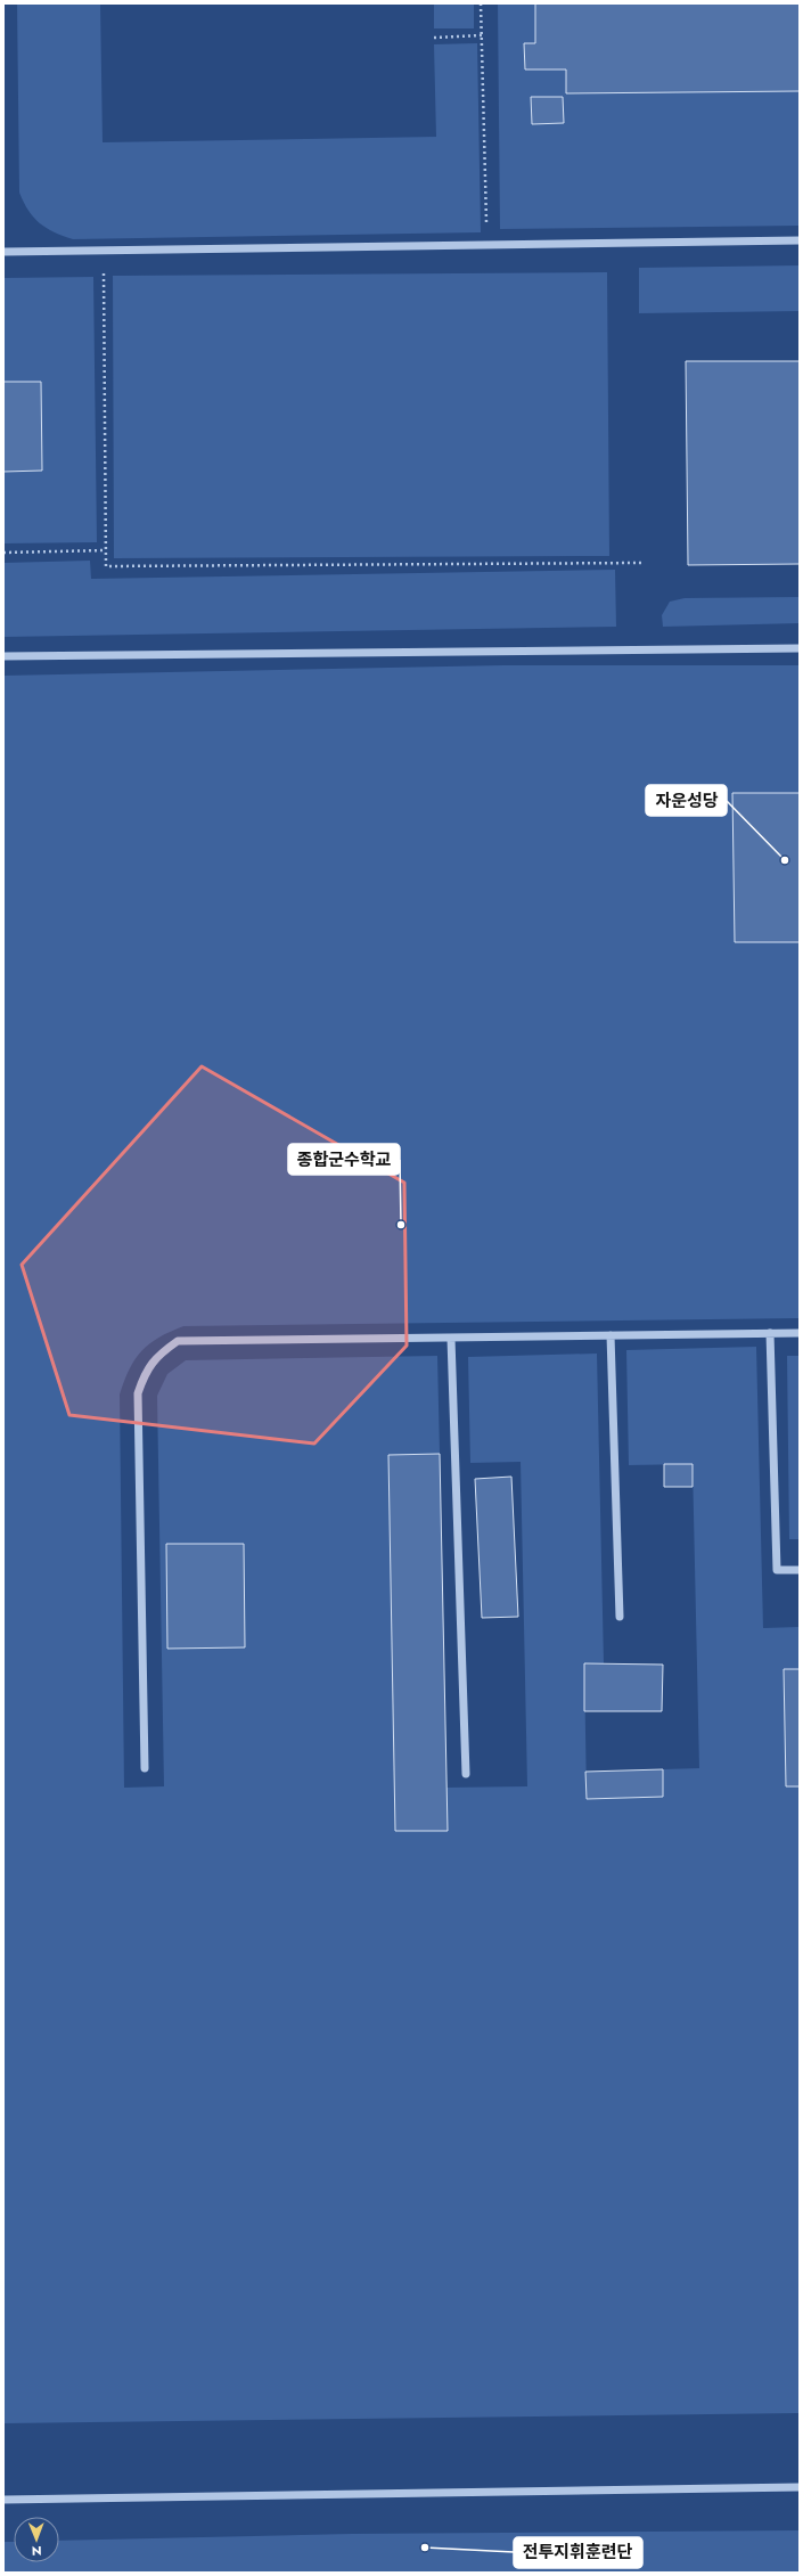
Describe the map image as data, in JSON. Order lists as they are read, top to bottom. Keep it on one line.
{"places":["자운성당","종합군수학교","전투지휘훈련단"],"north":"bottom"}
